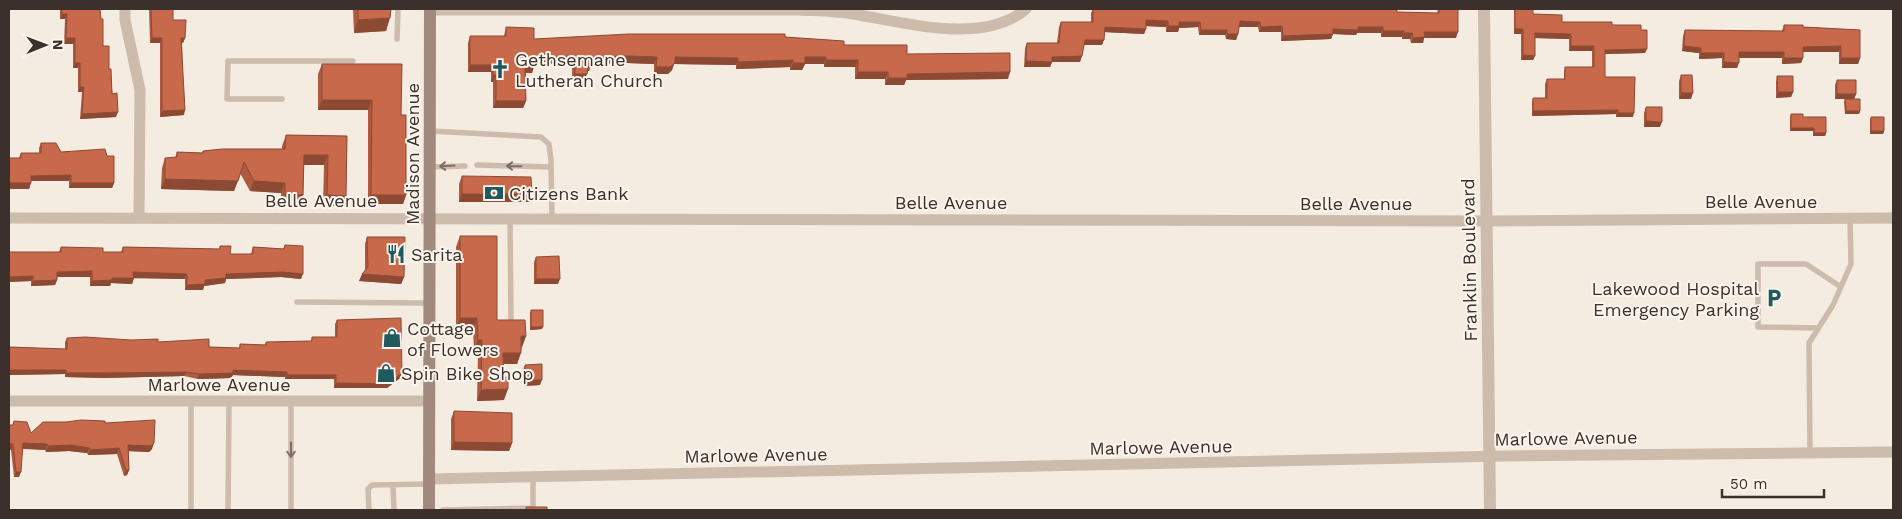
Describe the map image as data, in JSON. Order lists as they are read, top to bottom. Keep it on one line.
{"streets":{"main road":["Madison Avenue"],"street":["Belle Avenue","Franklin Boulevard","Marlowe Avenue"]},"crossings":[["Madison Avenue","Belle Avenue"],["Madison Avenue","Marlowe Avenue"],["Belle Avenue","Franklin Boulevard"],["Franklin Boulevard","Marlowe Avenue"]],"places":{"church":["Gethsemane Lutheran Church"],"bank":["Citizens Bank"],"restaurant":["Sarita"],"parking":["Lakewood Hospital Emergency Parking"],"shop":["Cottage of Flowers","Spin Bike Shop"]},"scale_bar":"50 m","north":"right"}
